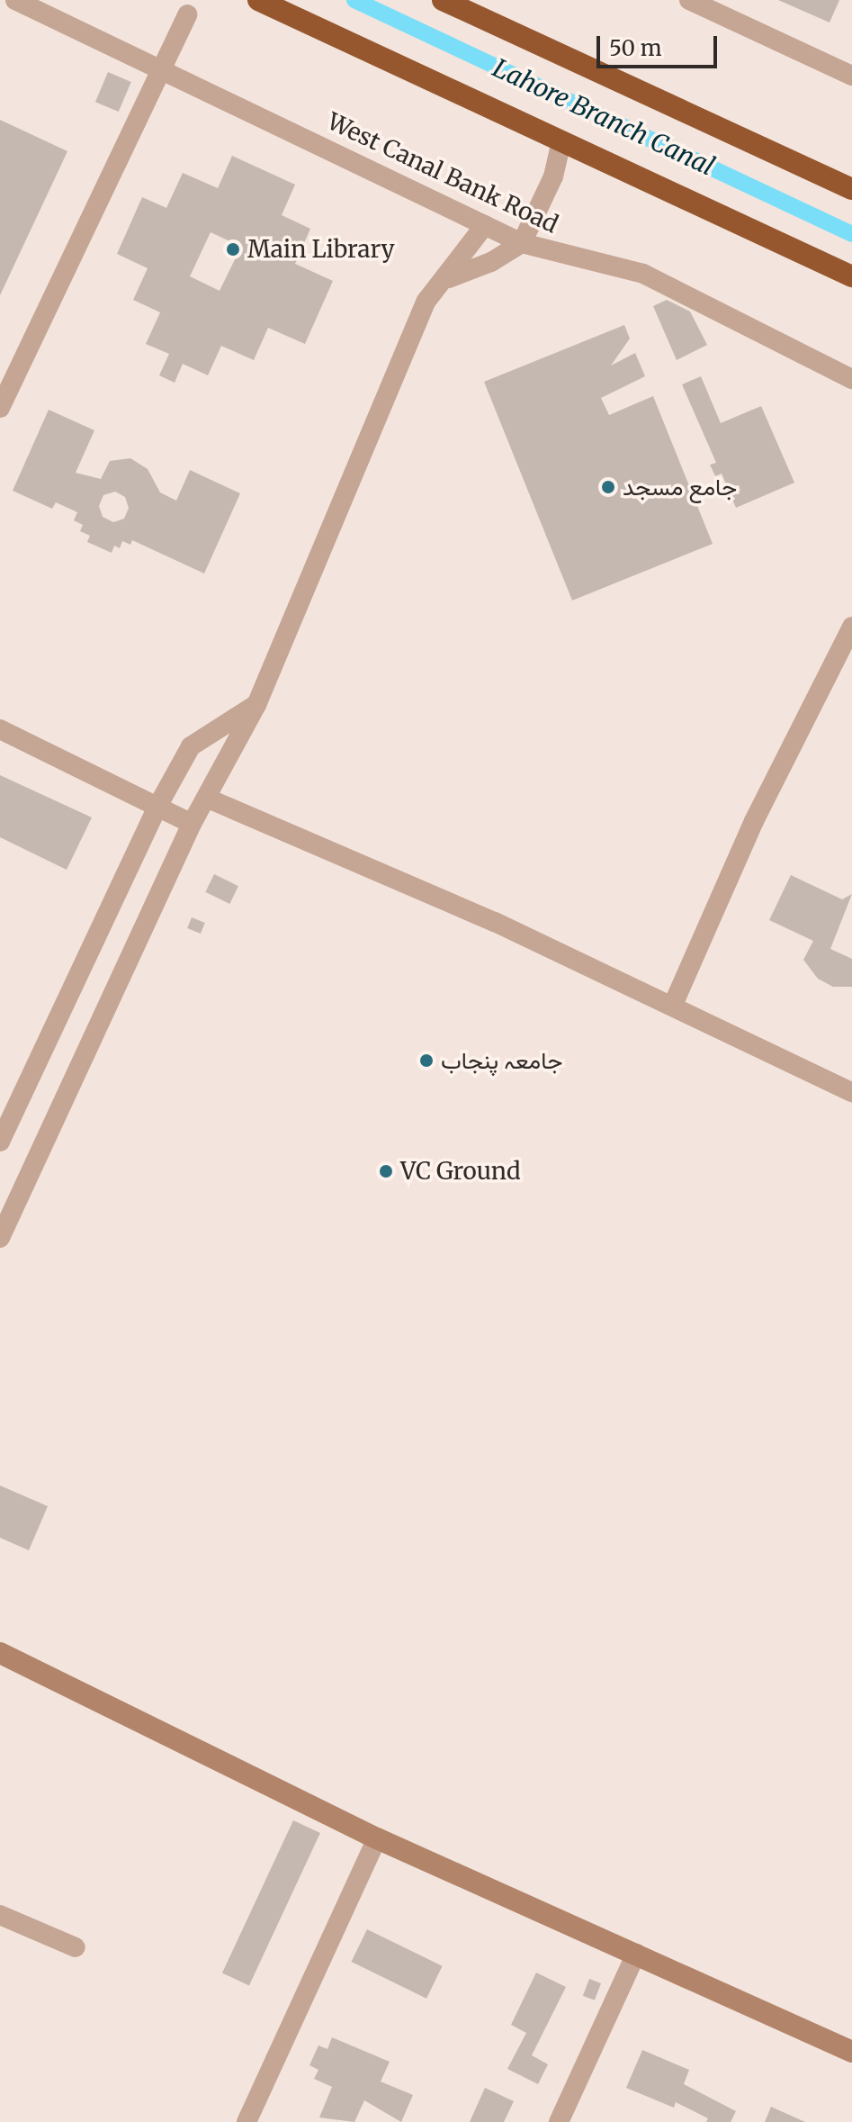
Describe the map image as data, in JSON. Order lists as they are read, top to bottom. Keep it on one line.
{"streets":{"street":["West Canal Bank Road"]},"water":["Lahore Branch Canal"],"places":["Main Library","جامع مسجد","جامعہ پنجاب","VC Ground"],"scale_bar":"50 m"}
